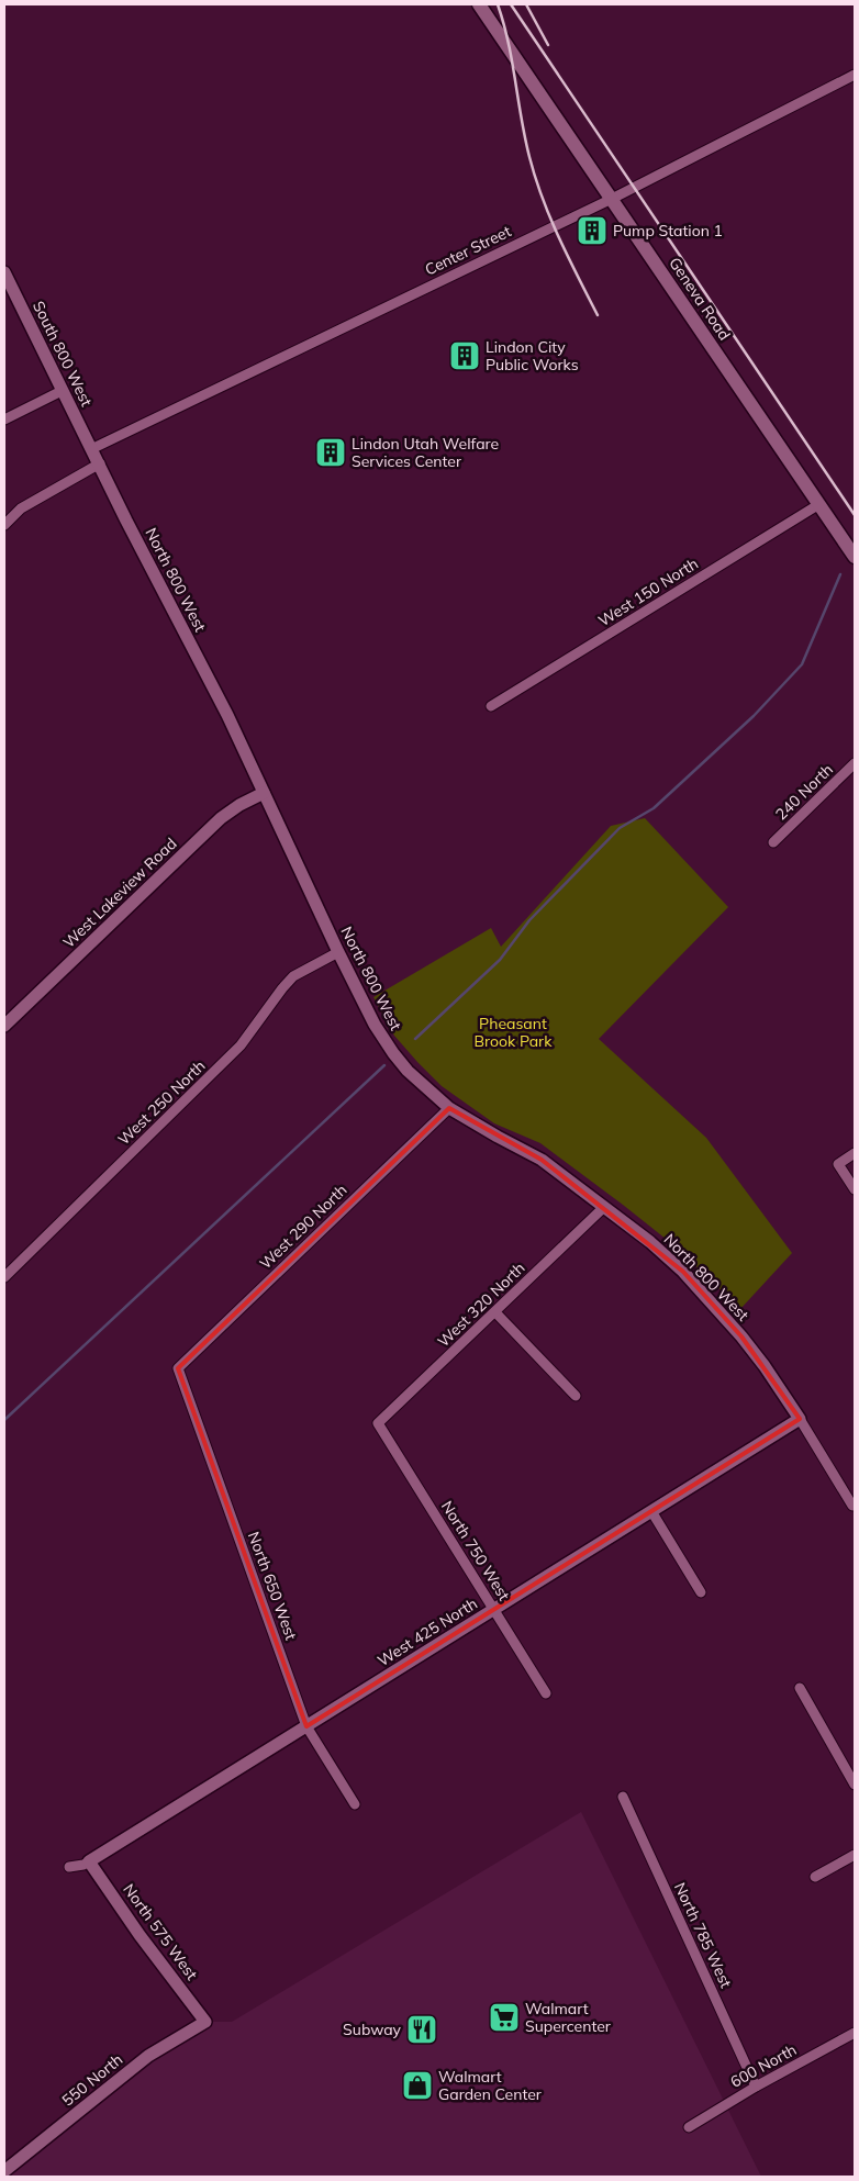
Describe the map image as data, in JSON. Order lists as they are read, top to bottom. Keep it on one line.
{"streets":{"main road":["Geneva Road"],"street":["Center Street","South 800 West","North 800 West","West 150 North","240 North","West Lakeview Road","West 250 North","West 290 North","West 320 North","North 750 West","North 650 West","West 425 North","North 575 West","North 785 West","600 North","550 North"]},"crossings":[["Center Street","Geneva Road"],["Center Street","South 800 West"],["Center Street","North 800 West"],["Geneva Road","West 150 North"],["South 800 West","North 800 West"],["North 800 West","West Lakeview Road"],["North 800 West","West 250 North"],["North 800 West","West 290 North"],["North 800 West","West 320 North"],["North 800 West","West 425 North"],["West 290 North","North 650 West"],["West 320 North","North 750 West"],["North 750 West","West 425 North"],["North 650 West","West 425 North"],["West 425 North","North 575 West"],["North 575 West","550 North"],["North 785 West","600 North"]],"parks":["Pheasant Brook Park"],"places":{"building":["Pump Station 1","Lindon City Public Works","Lindon Utah Welfare Services Center"],"supermarket":["Walmart Supercenter"],"restaurant":["Subway"],"shop":["Walmart Garden Center"]}}
